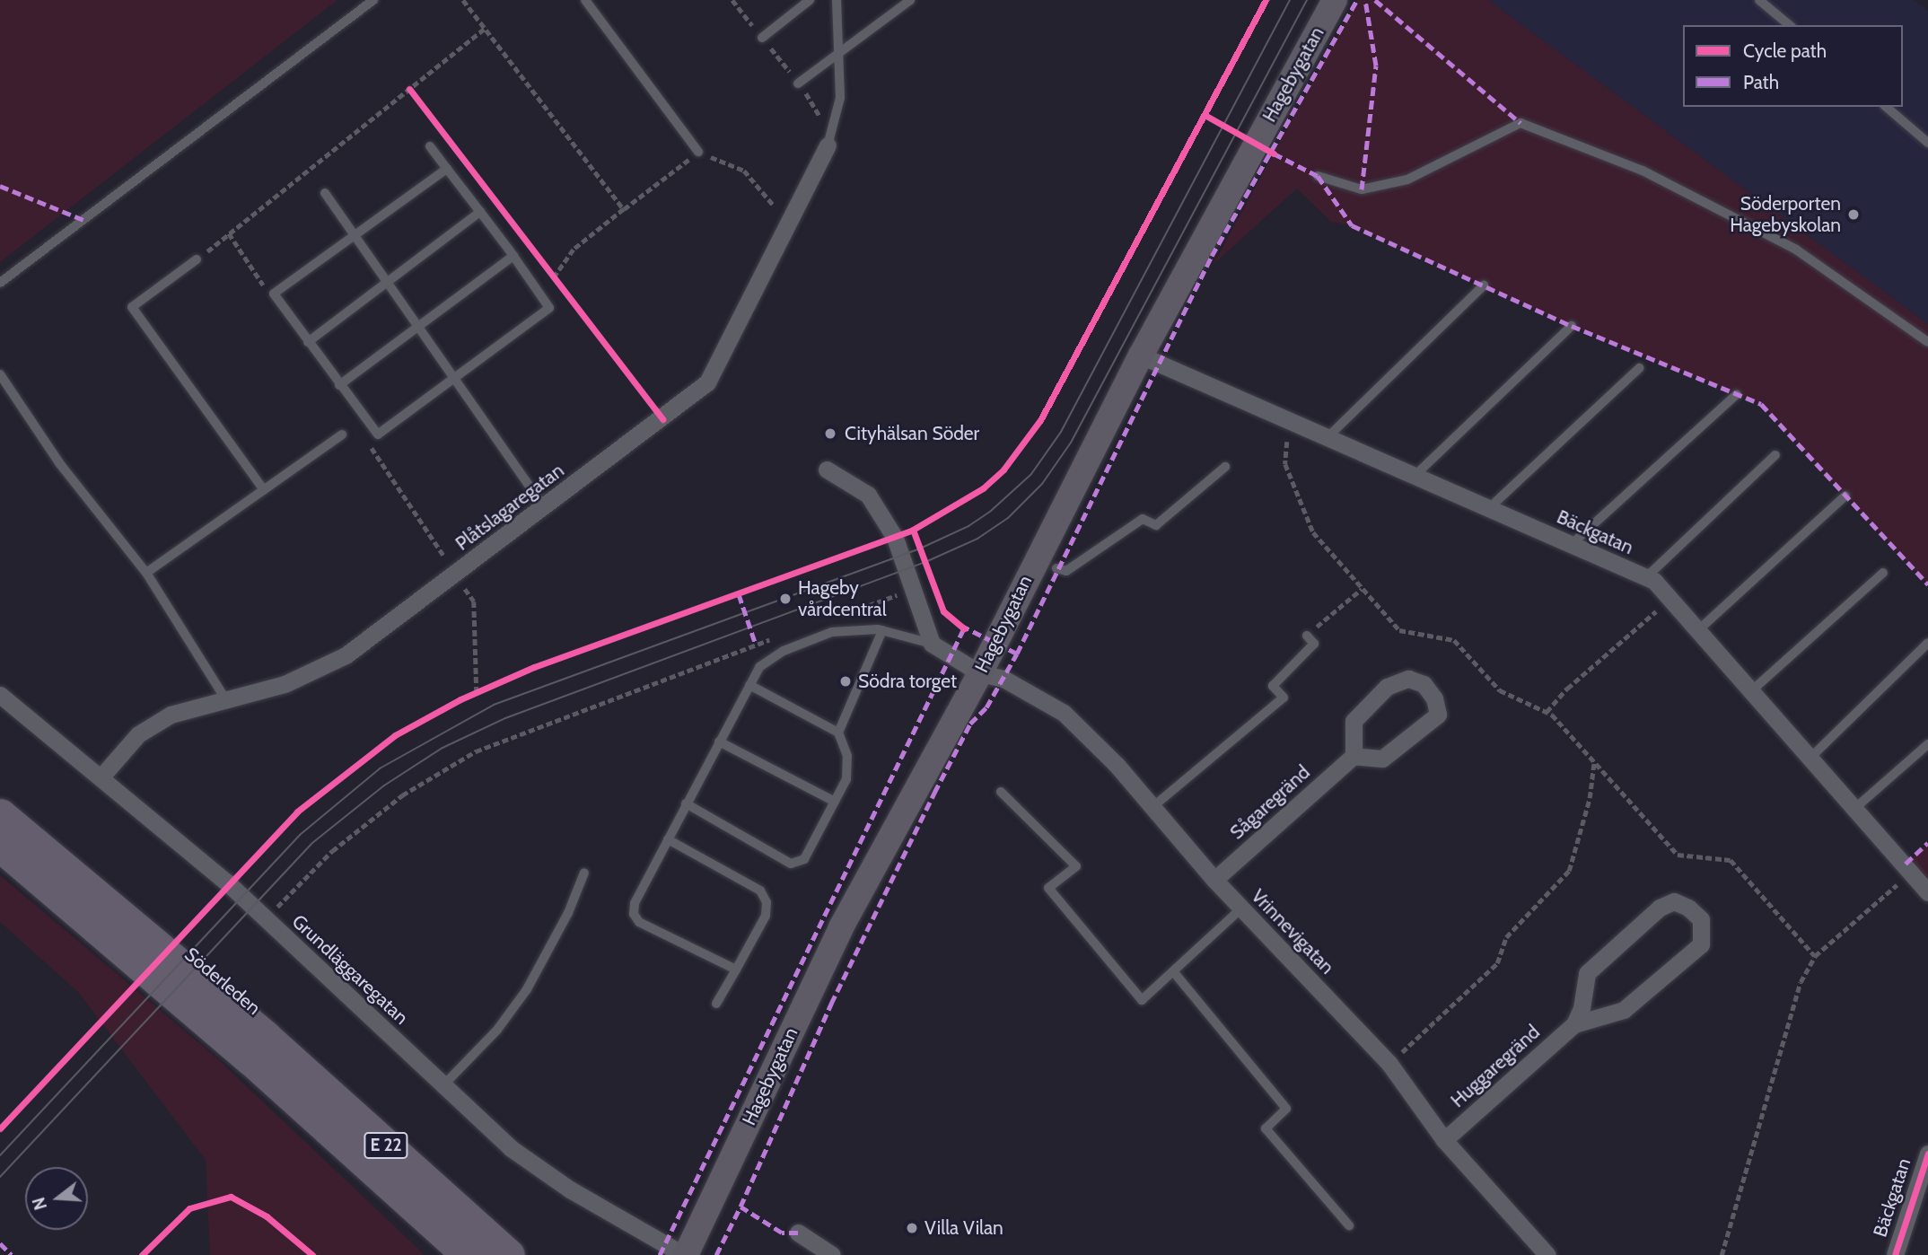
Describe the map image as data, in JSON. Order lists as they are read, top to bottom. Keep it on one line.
{"streets":{"highway":["Söderleden","E 22"],"street":["Hagebygatan","Plåtslagaregatan","Bäckgatan","Sågaregränd","Vrinnevigatan","Grundläggaregatan","Huggaregränd"]},"crossings":[["Hagebygatan","Bäckgatan"],["Hagebygatan","Vrinnevigatan"],["Hagebygatan","Grundläggaregatan"],["Plåtslagaregatan","Grundläggaregatan"],["Sågaregränd","Vrinnevigatan"],["Vrinnevigatan","Huggaregränd"]],"places":["Söderporten Hagebyskolan","Cityhälsan Söder","Hageby vårdcentral","Södra torget","Villa Vilan"],"legend":["Cycle path","Path"],"north":"left"}
